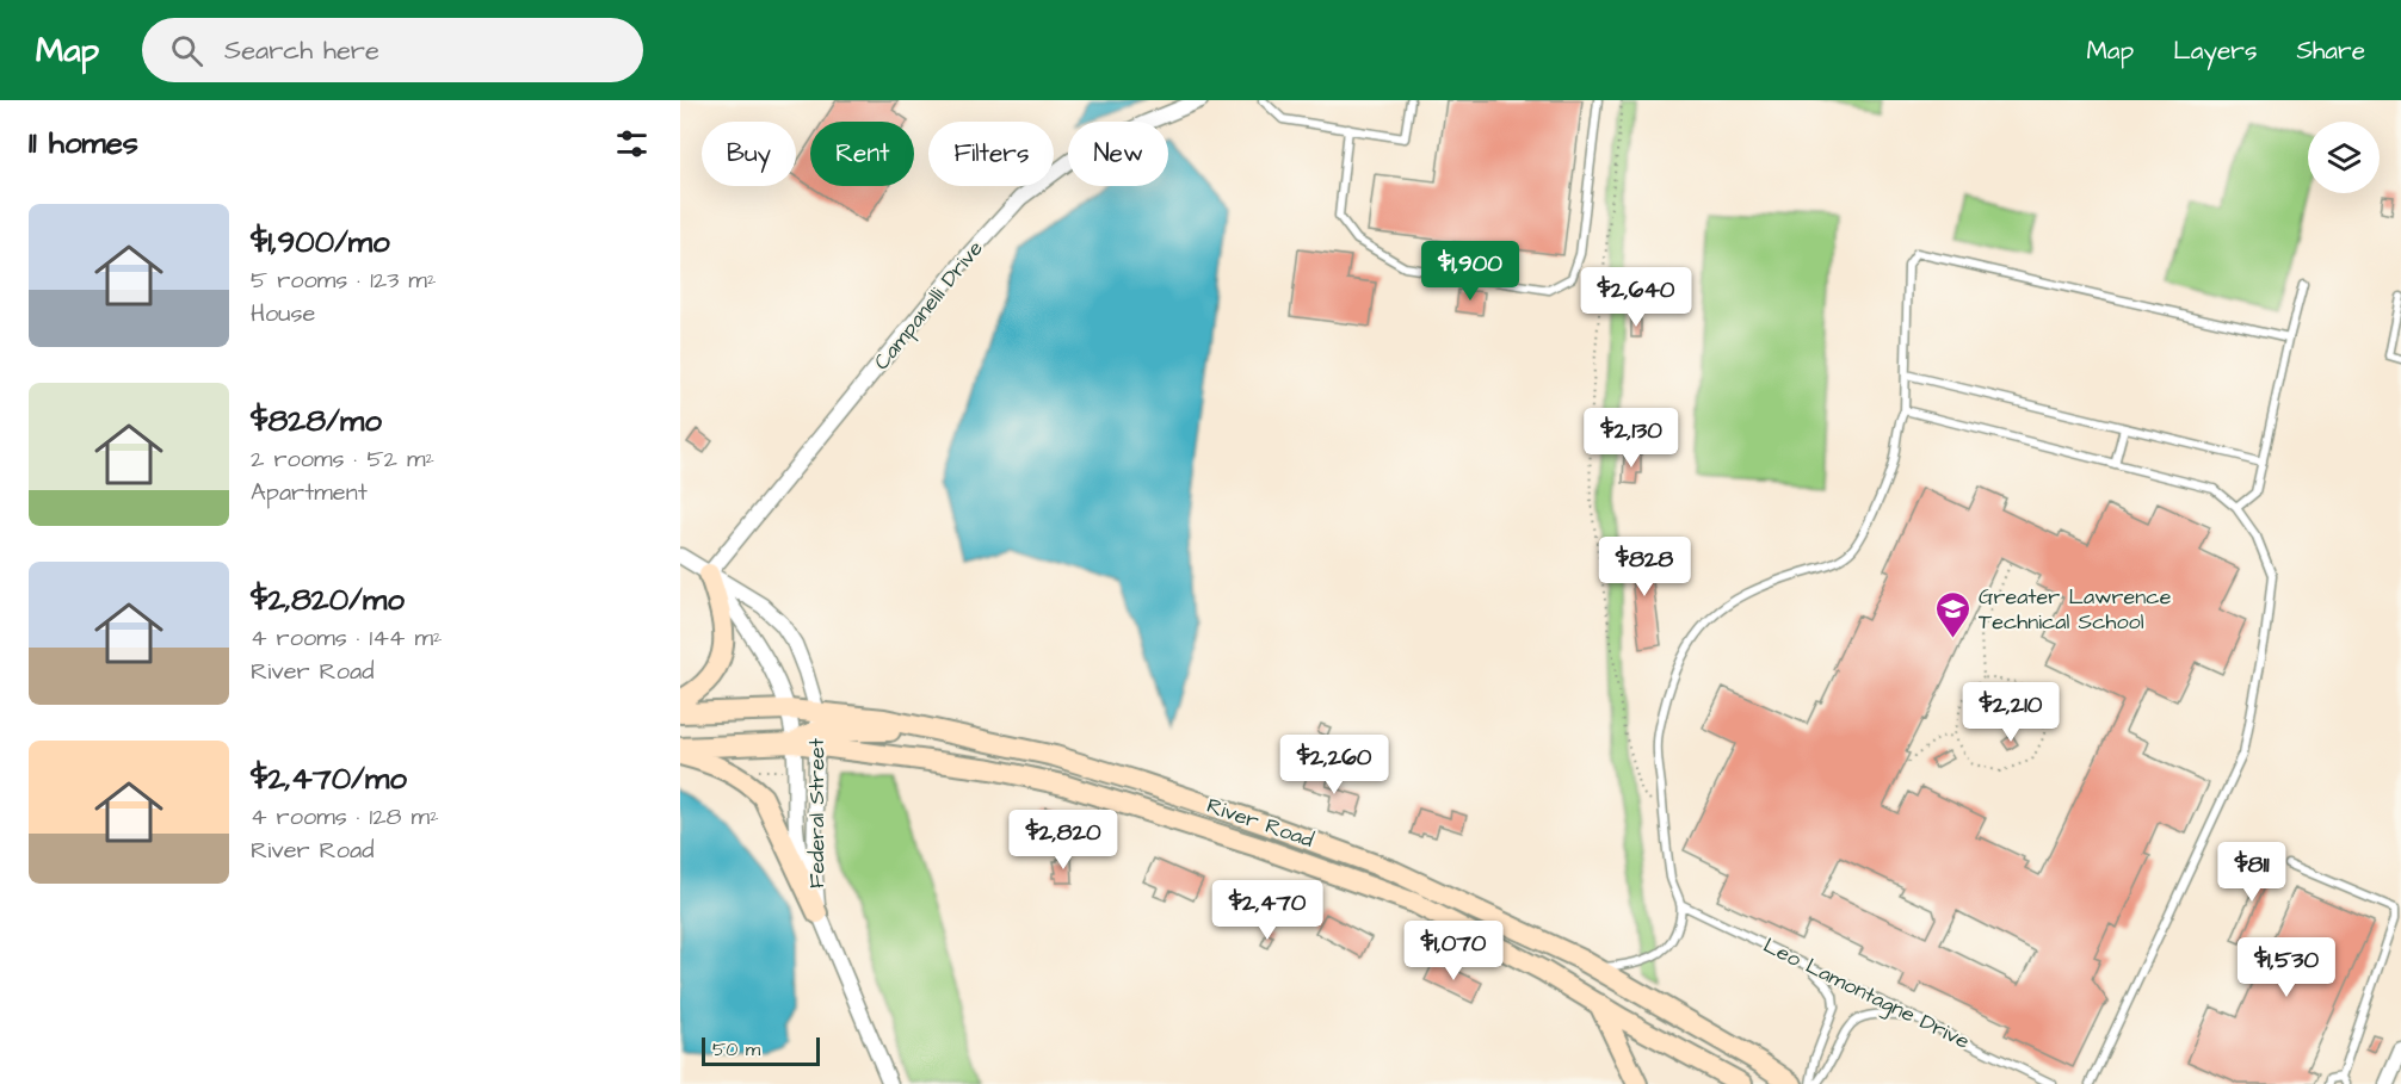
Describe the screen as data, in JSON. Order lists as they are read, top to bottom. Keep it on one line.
{"streets":{"main road":["River Road"],"street":["Campanelli Drive","Federal Street"],"lane":["Leo Lamontagne Drive"]},"crossings":[["Campanelli Drive","Federal Street"],["Federal Street","River Road"]],"places":{"school or university":["Greater Lawrence Technical School"]},"scale_bar":"50 m","page":{"header":"Map","search":"Search here","nav":["Map","Layers","Share"],"heading":"11 homes","chip":["Buy","Rent","Filters","New"],"list":[{"name":"$1,900/mo","note":"5 rooms · 123 m² · House"},{"name":"$828/mo","note":"2 rooms · 52 m² · Apartment"},{"name":"$2,820/mo","note":"4 rooms · 144 m² · River Road"},{"name":"$2,470/mo","note":"4 rooms · 128 m² · River Road"}],"price":["$1,900","$2,640","$2,130","$828","$2,210","$2,260","$2,820","$811","$2,470","$1,070","$1,530"],"scale":"50 m"}}
